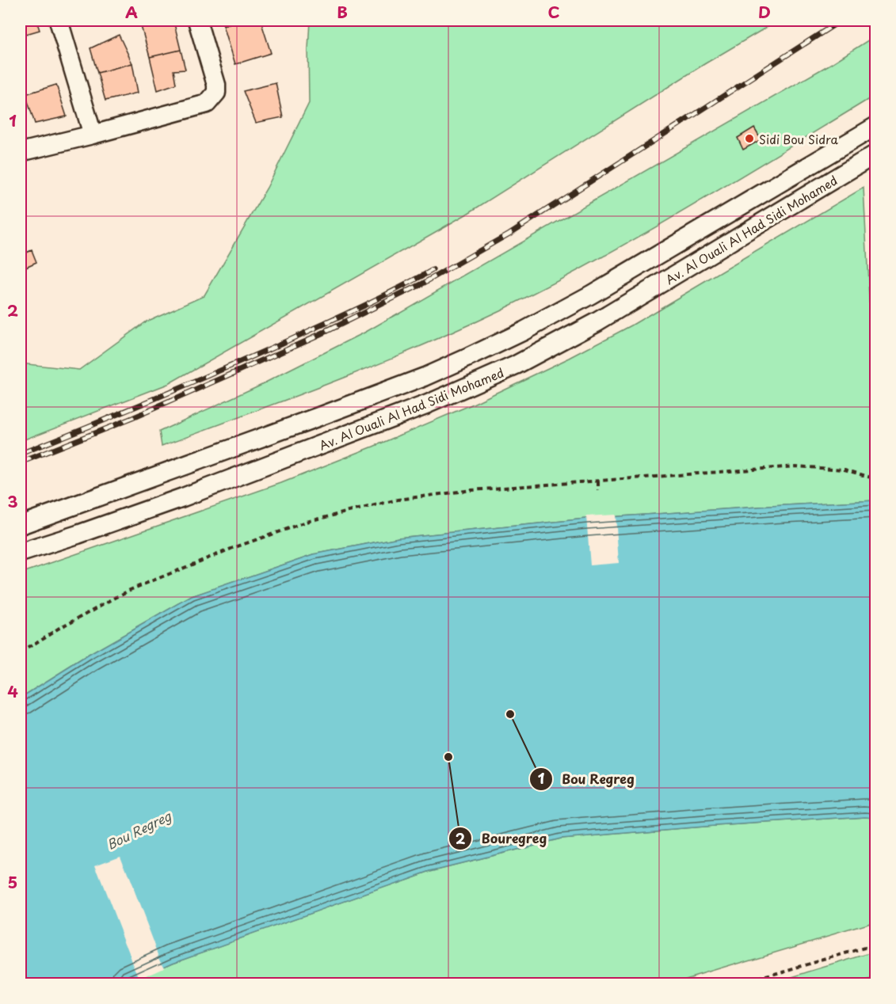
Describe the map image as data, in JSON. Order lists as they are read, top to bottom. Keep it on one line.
{"streets":{"street":["Av. Al Ouali Al Had Sidi Mohamed"]},"water":["Bou Regreg"],"places":["Sidi Bou Sidra","Bou Regreg","Bouregreg"],"grid":{"columns":["A","B","C","D"],"rows":["1","2","3","4","5"]}}
